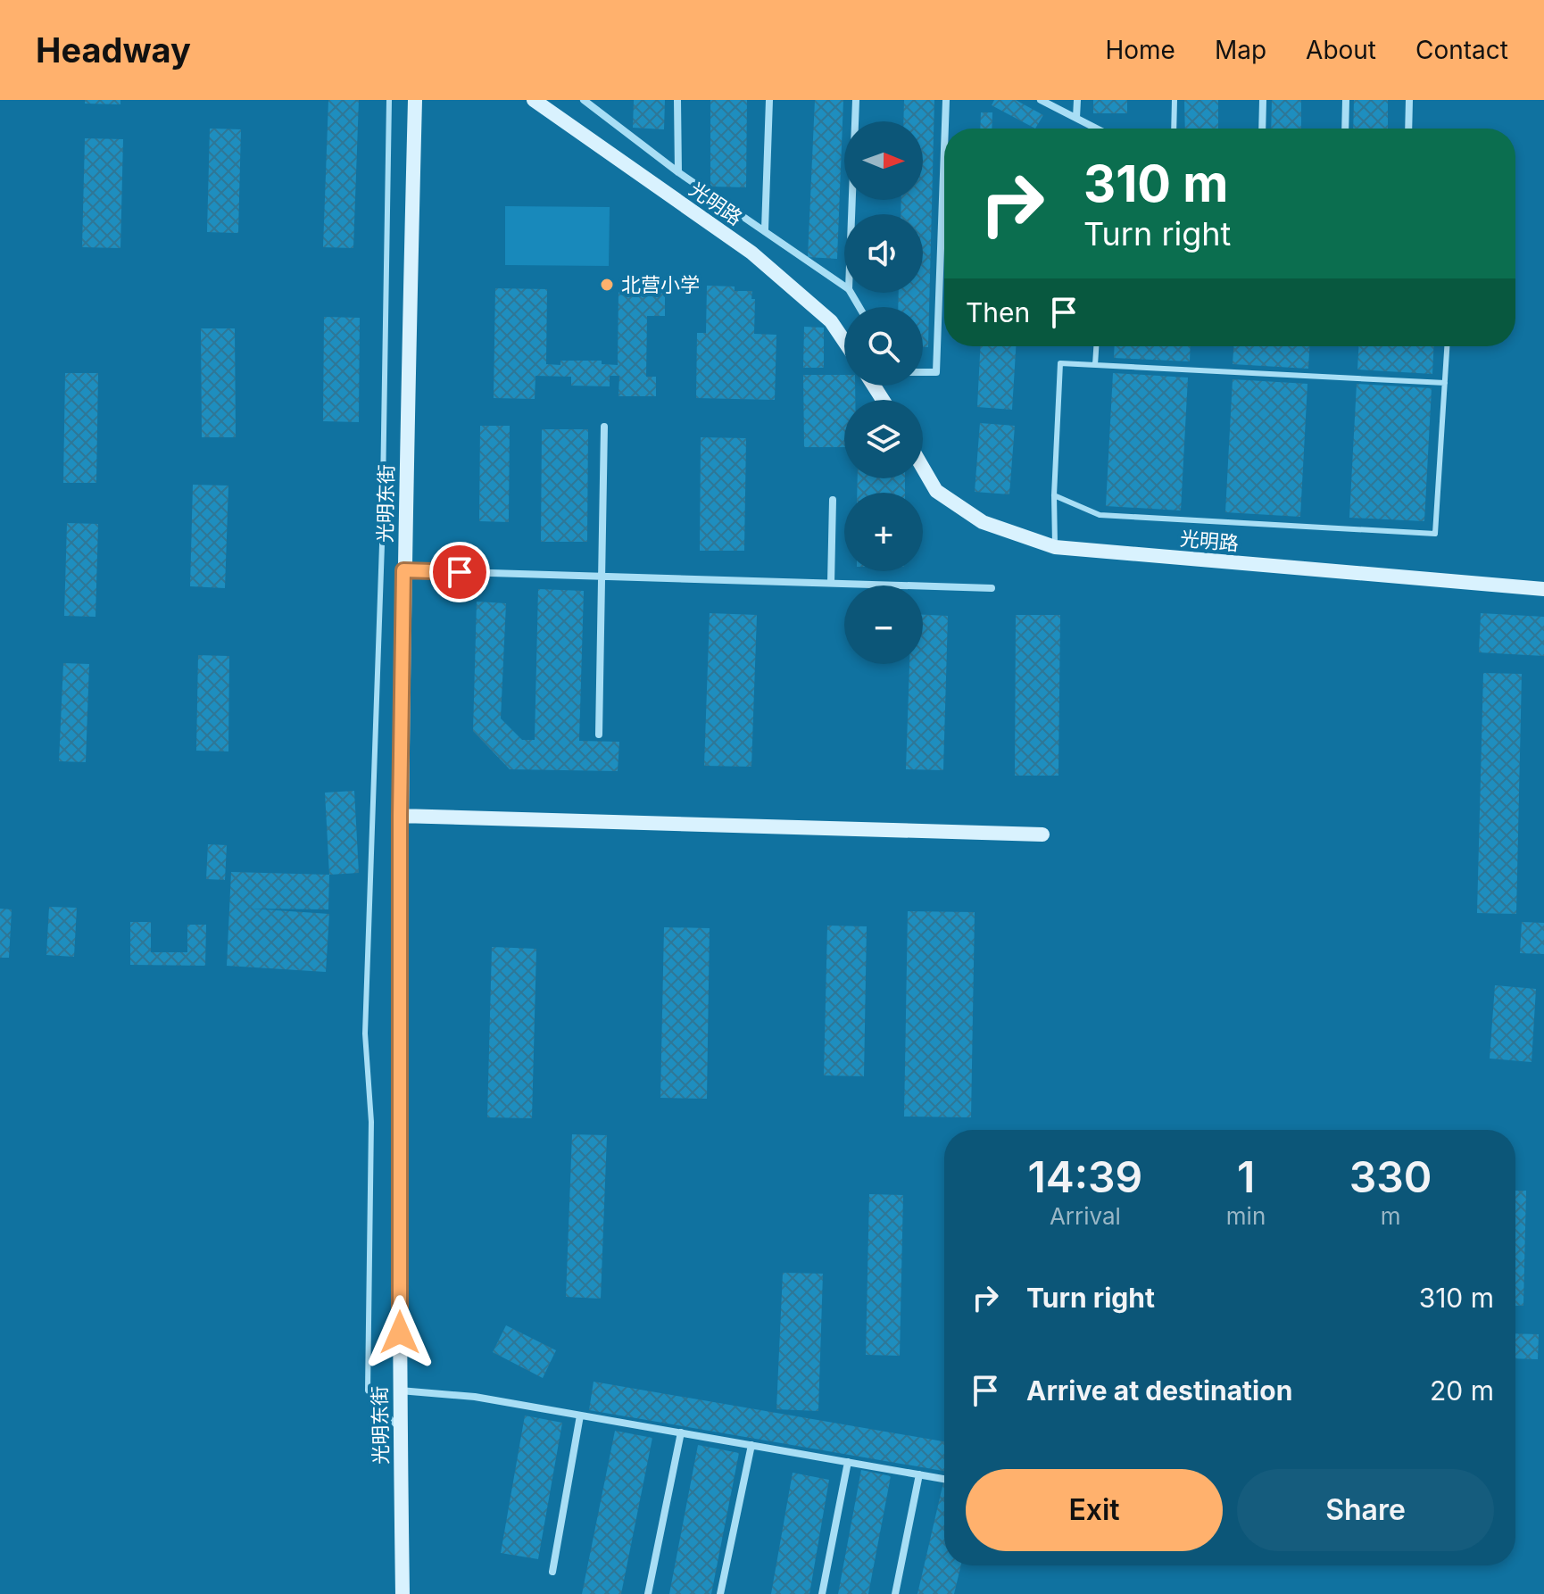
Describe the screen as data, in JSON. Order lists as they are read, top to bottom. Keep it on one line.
{"streets":{"street":["光明路","光明东街"]},"places":["北营小学"],"north":"right","page":{"header":"Headway","nav":["Home","Map","About","Contact"],"map_buttons":["+","−"],"turn":["310 m","Turn right"],"then":"Then","eta":["14:39","Arrival","1","min","330","m"],"list":[{"name":"Turn right","value":"310 m"},{"name":"Arrive at destination","value":"20 m"}],"buttons":["Exit","Share"]}}
